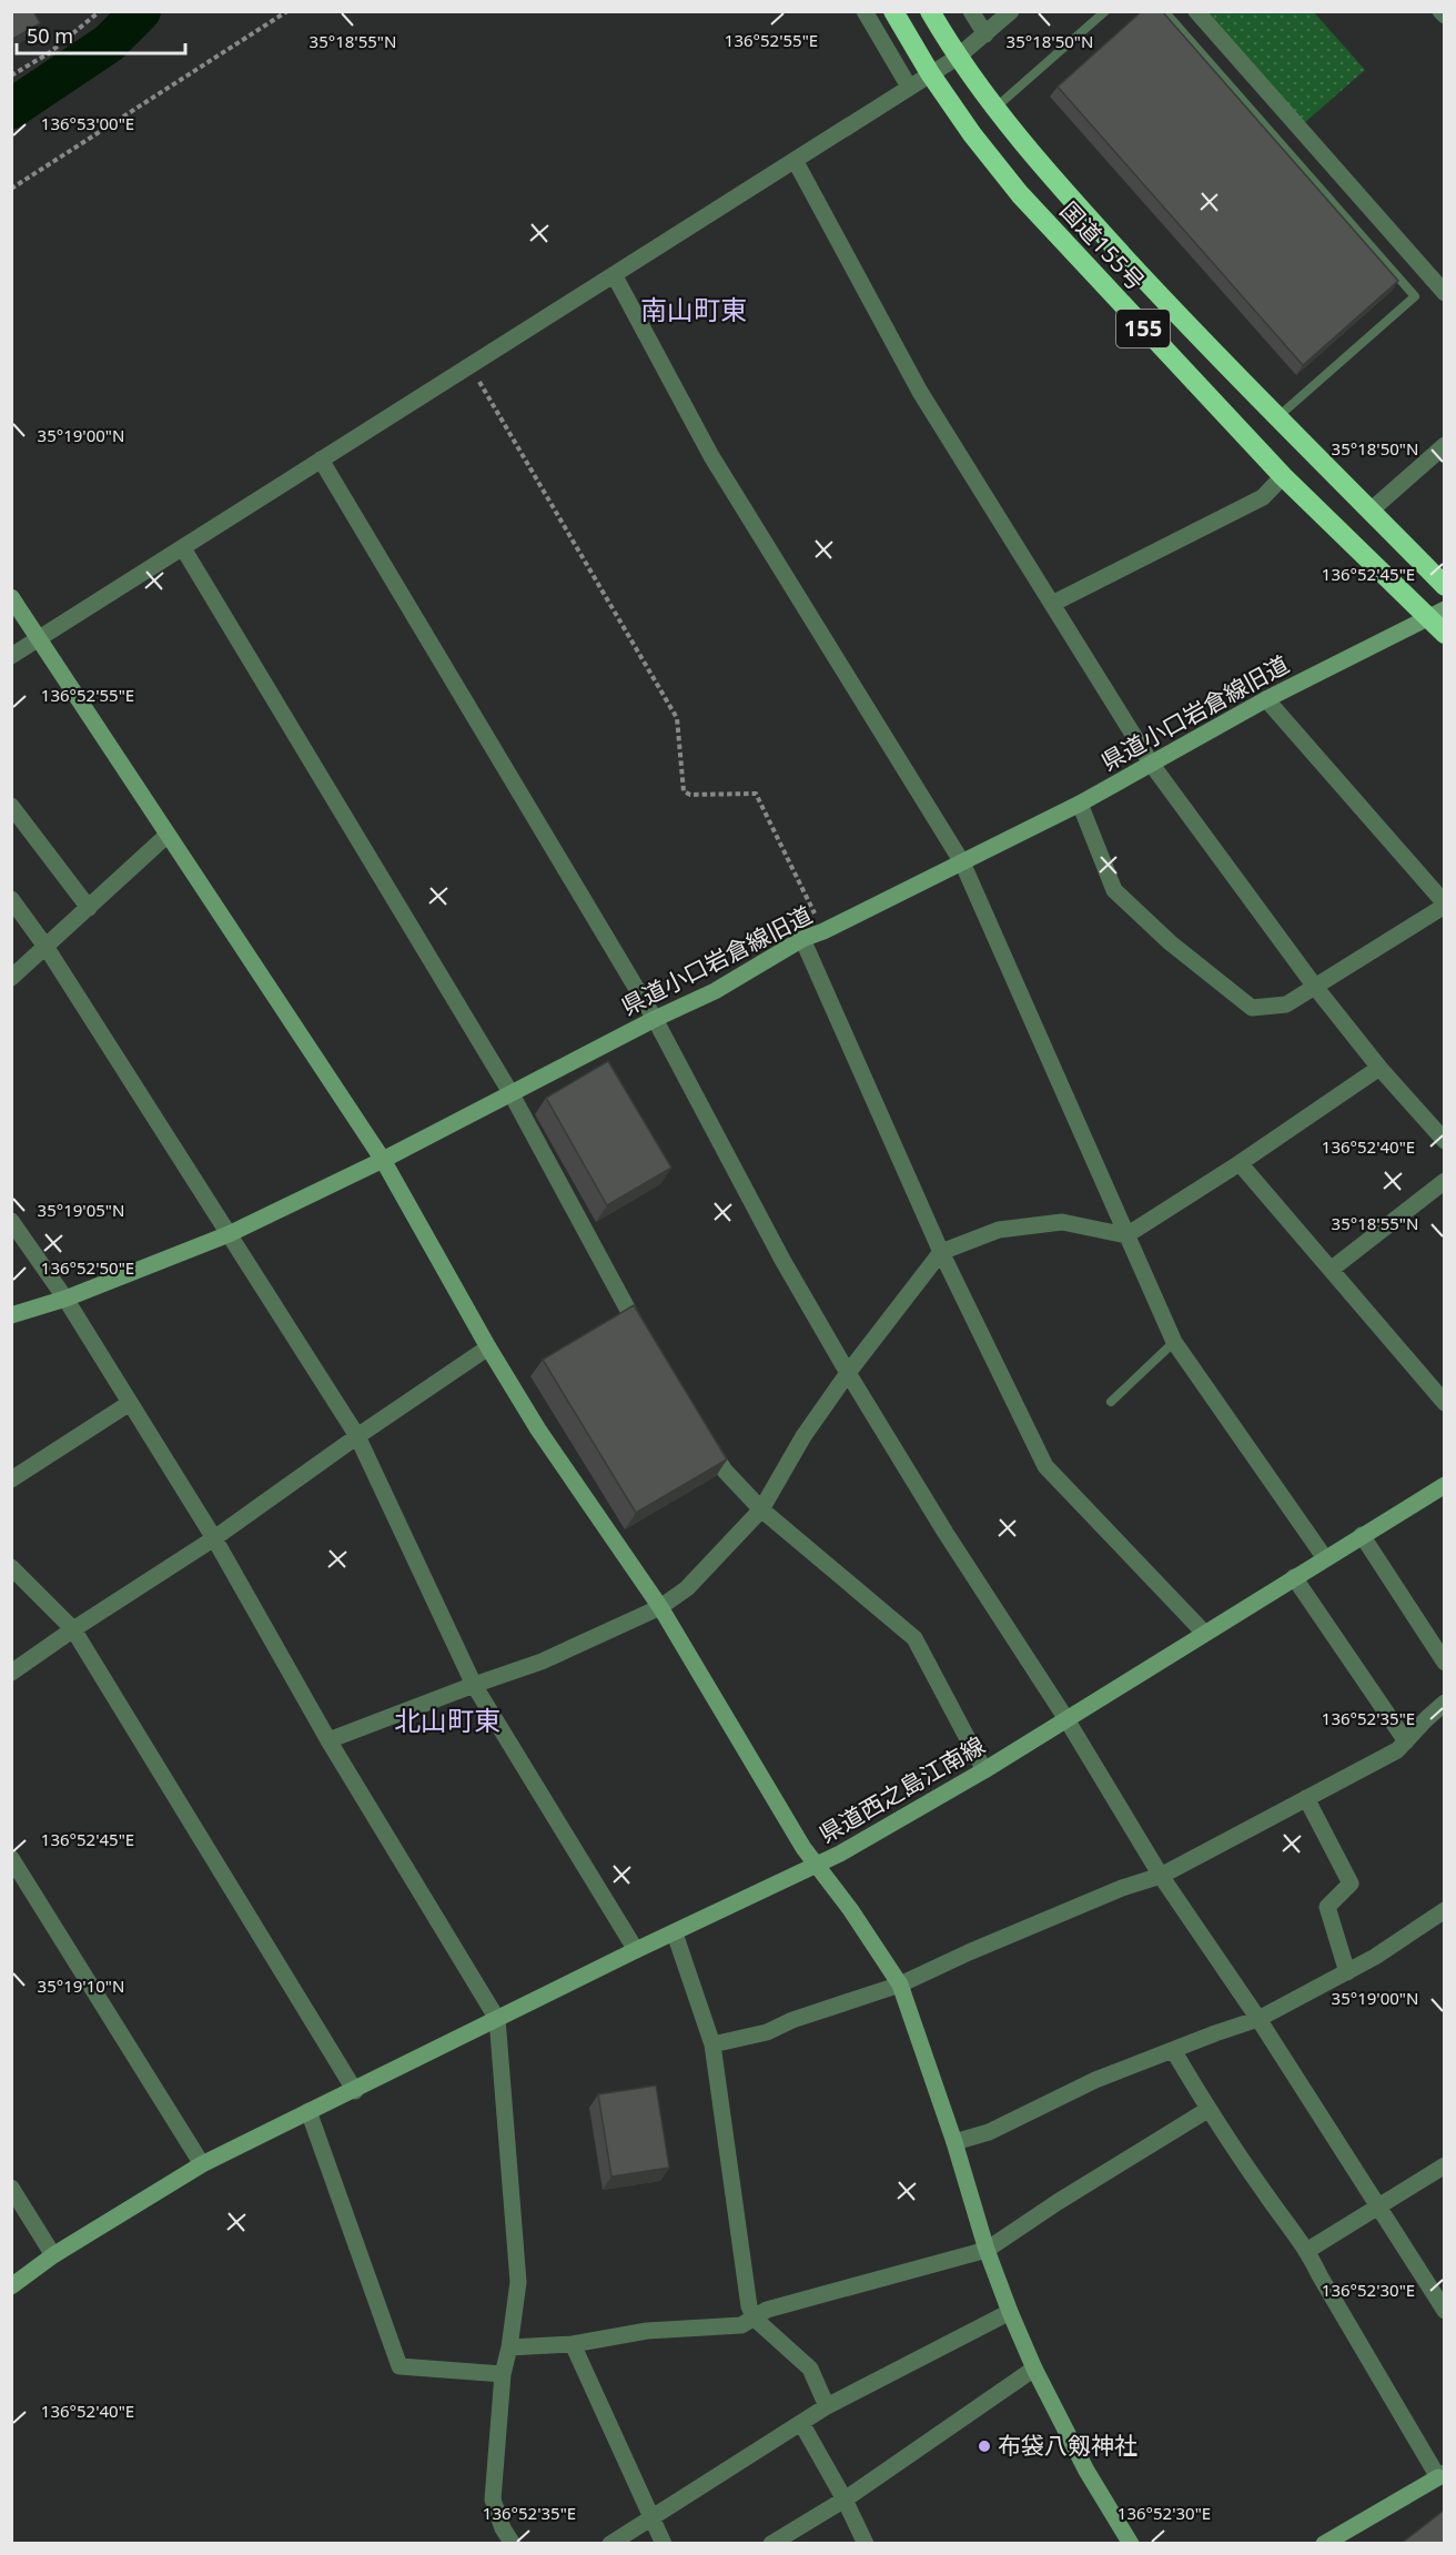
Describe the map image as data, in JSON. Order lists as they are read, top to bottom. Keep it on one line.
{"streets":{"highway":["国道155号","155"],"street":["県道小口岩倉線旧道","県道西之島江南線"]},"crossings":[["国道155号","県道小口岩倉線旧道"]],"districts":["南山町東","北山町東"],"places":["布袋八剱神社"],"scale_bar":"50 m","coordinates":["136°52'55\"E","35°18'55\"N","35°18'50\"N","136°53'00\"E","35°19'00\"N","136°52'45\"E","136°52'40\"E","35°19'05\"N","136°52'50\"E","136°52'35\"E","35°19'10\"N","136°52'30\"E"]}
